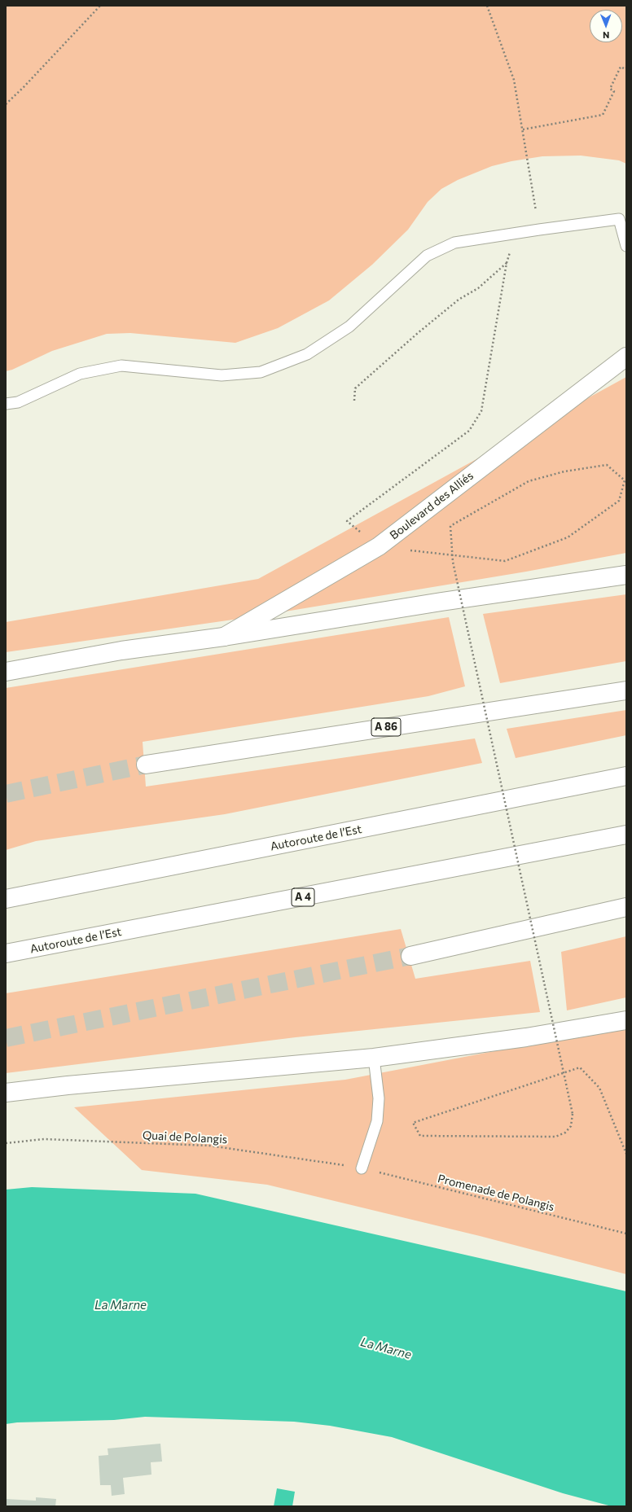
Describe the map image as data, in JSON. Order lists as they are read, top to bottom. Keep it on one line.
{"streets":{"main road":["Boulevard des Alliés","A 86","Autoroute de l’Est","A 4"],"path":["Quai de Polangis","Promenade de Polangis"]},"crossings":[["Quai de Polangis","Promenade de Polangis"]],"water":["La Marne"],"north":"bottom"}
